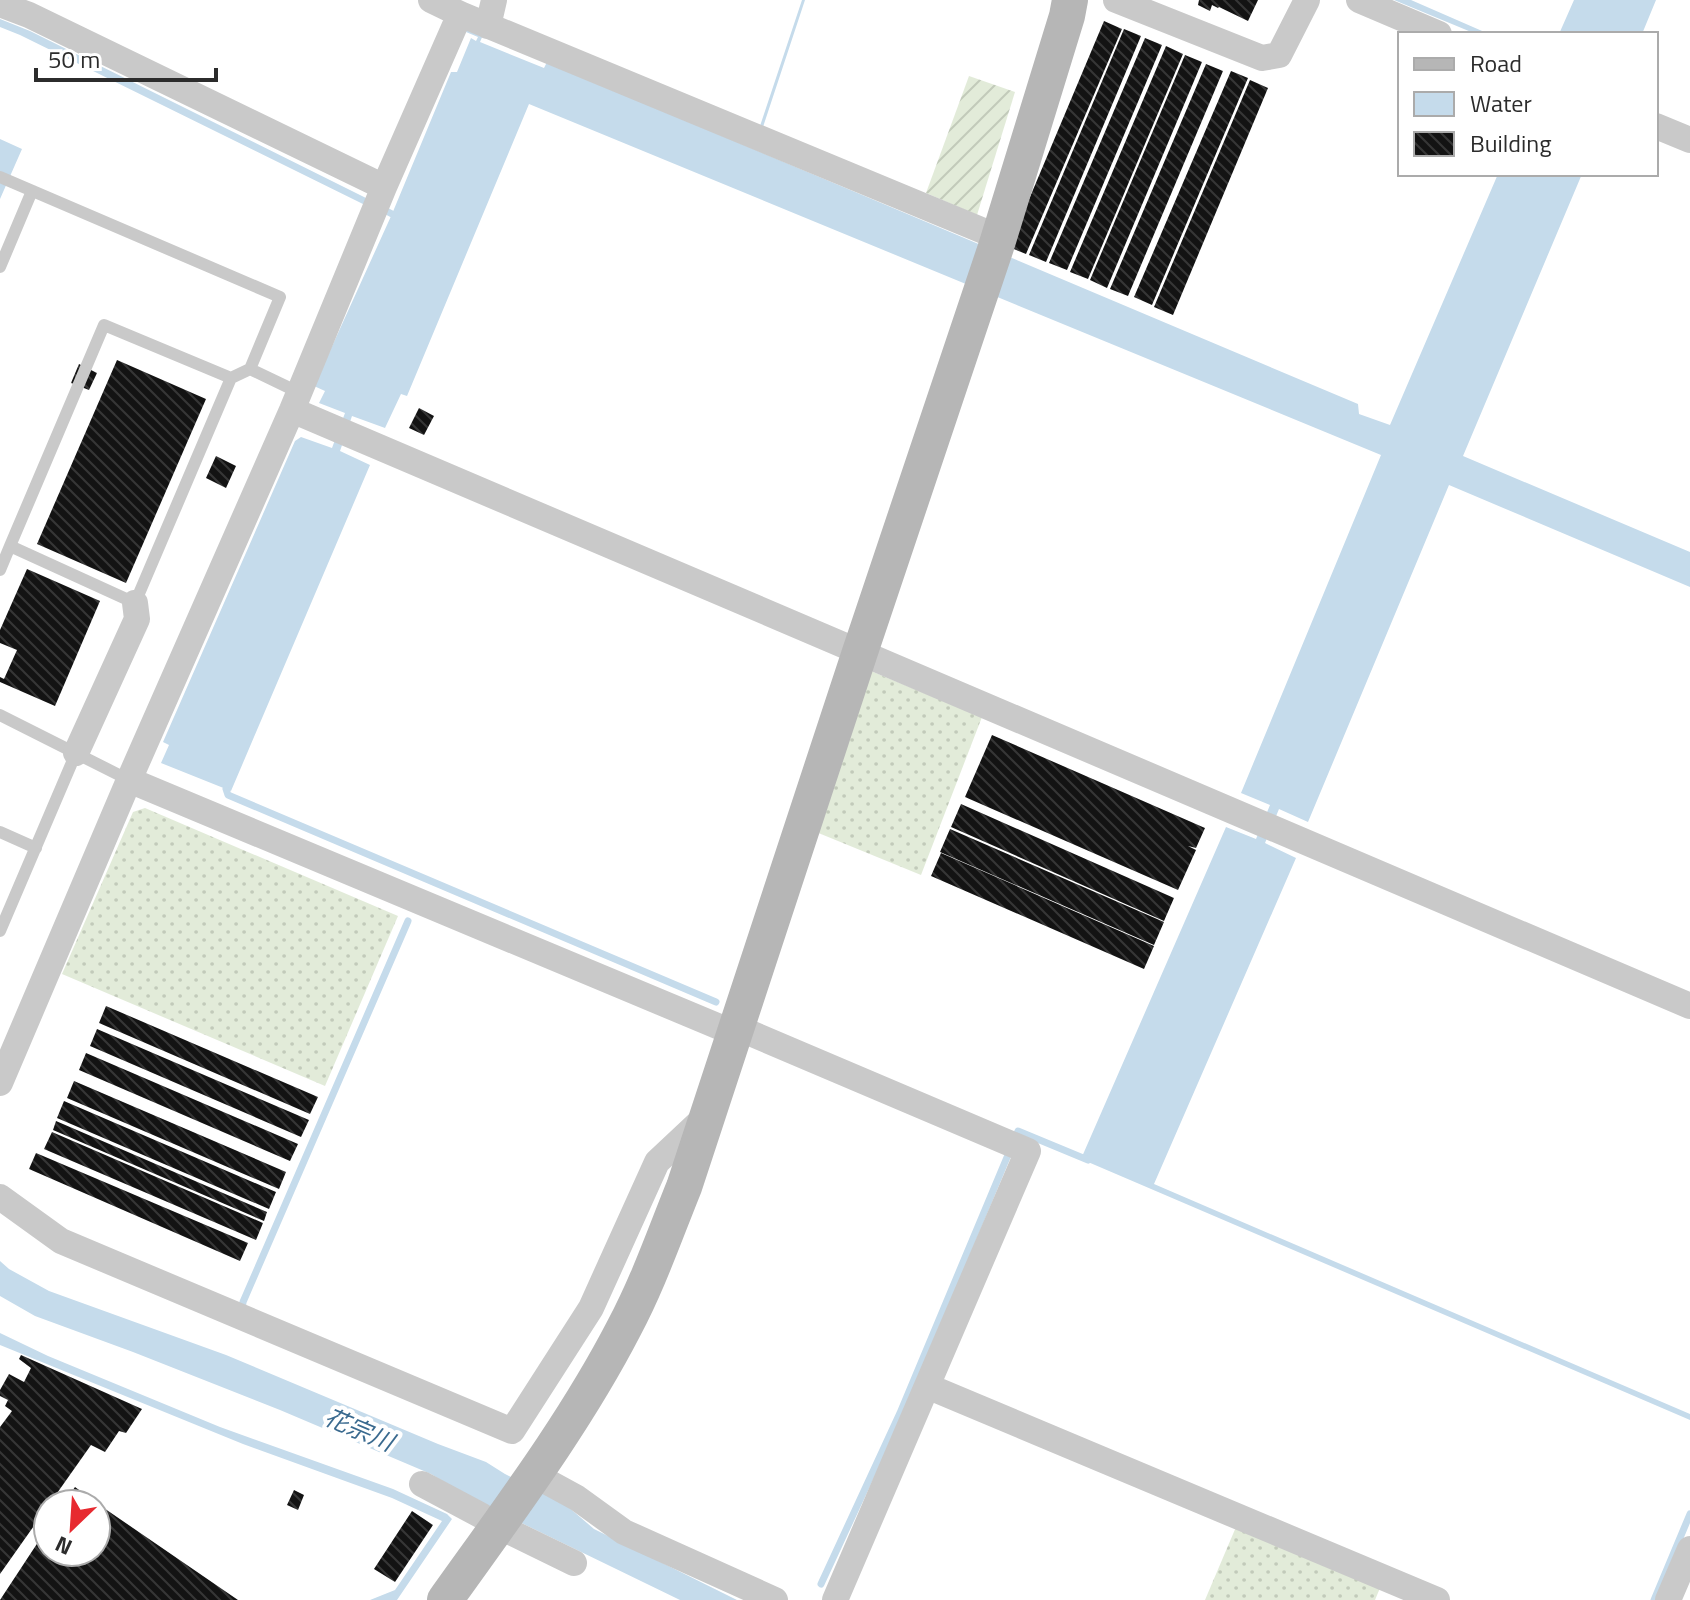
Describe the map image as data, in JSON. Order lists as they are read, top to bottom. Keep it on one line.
{"water":["花宗川"],"legend":["Road","Water","Building"],"scale_bar":"50 m","north":"bottom left"}
